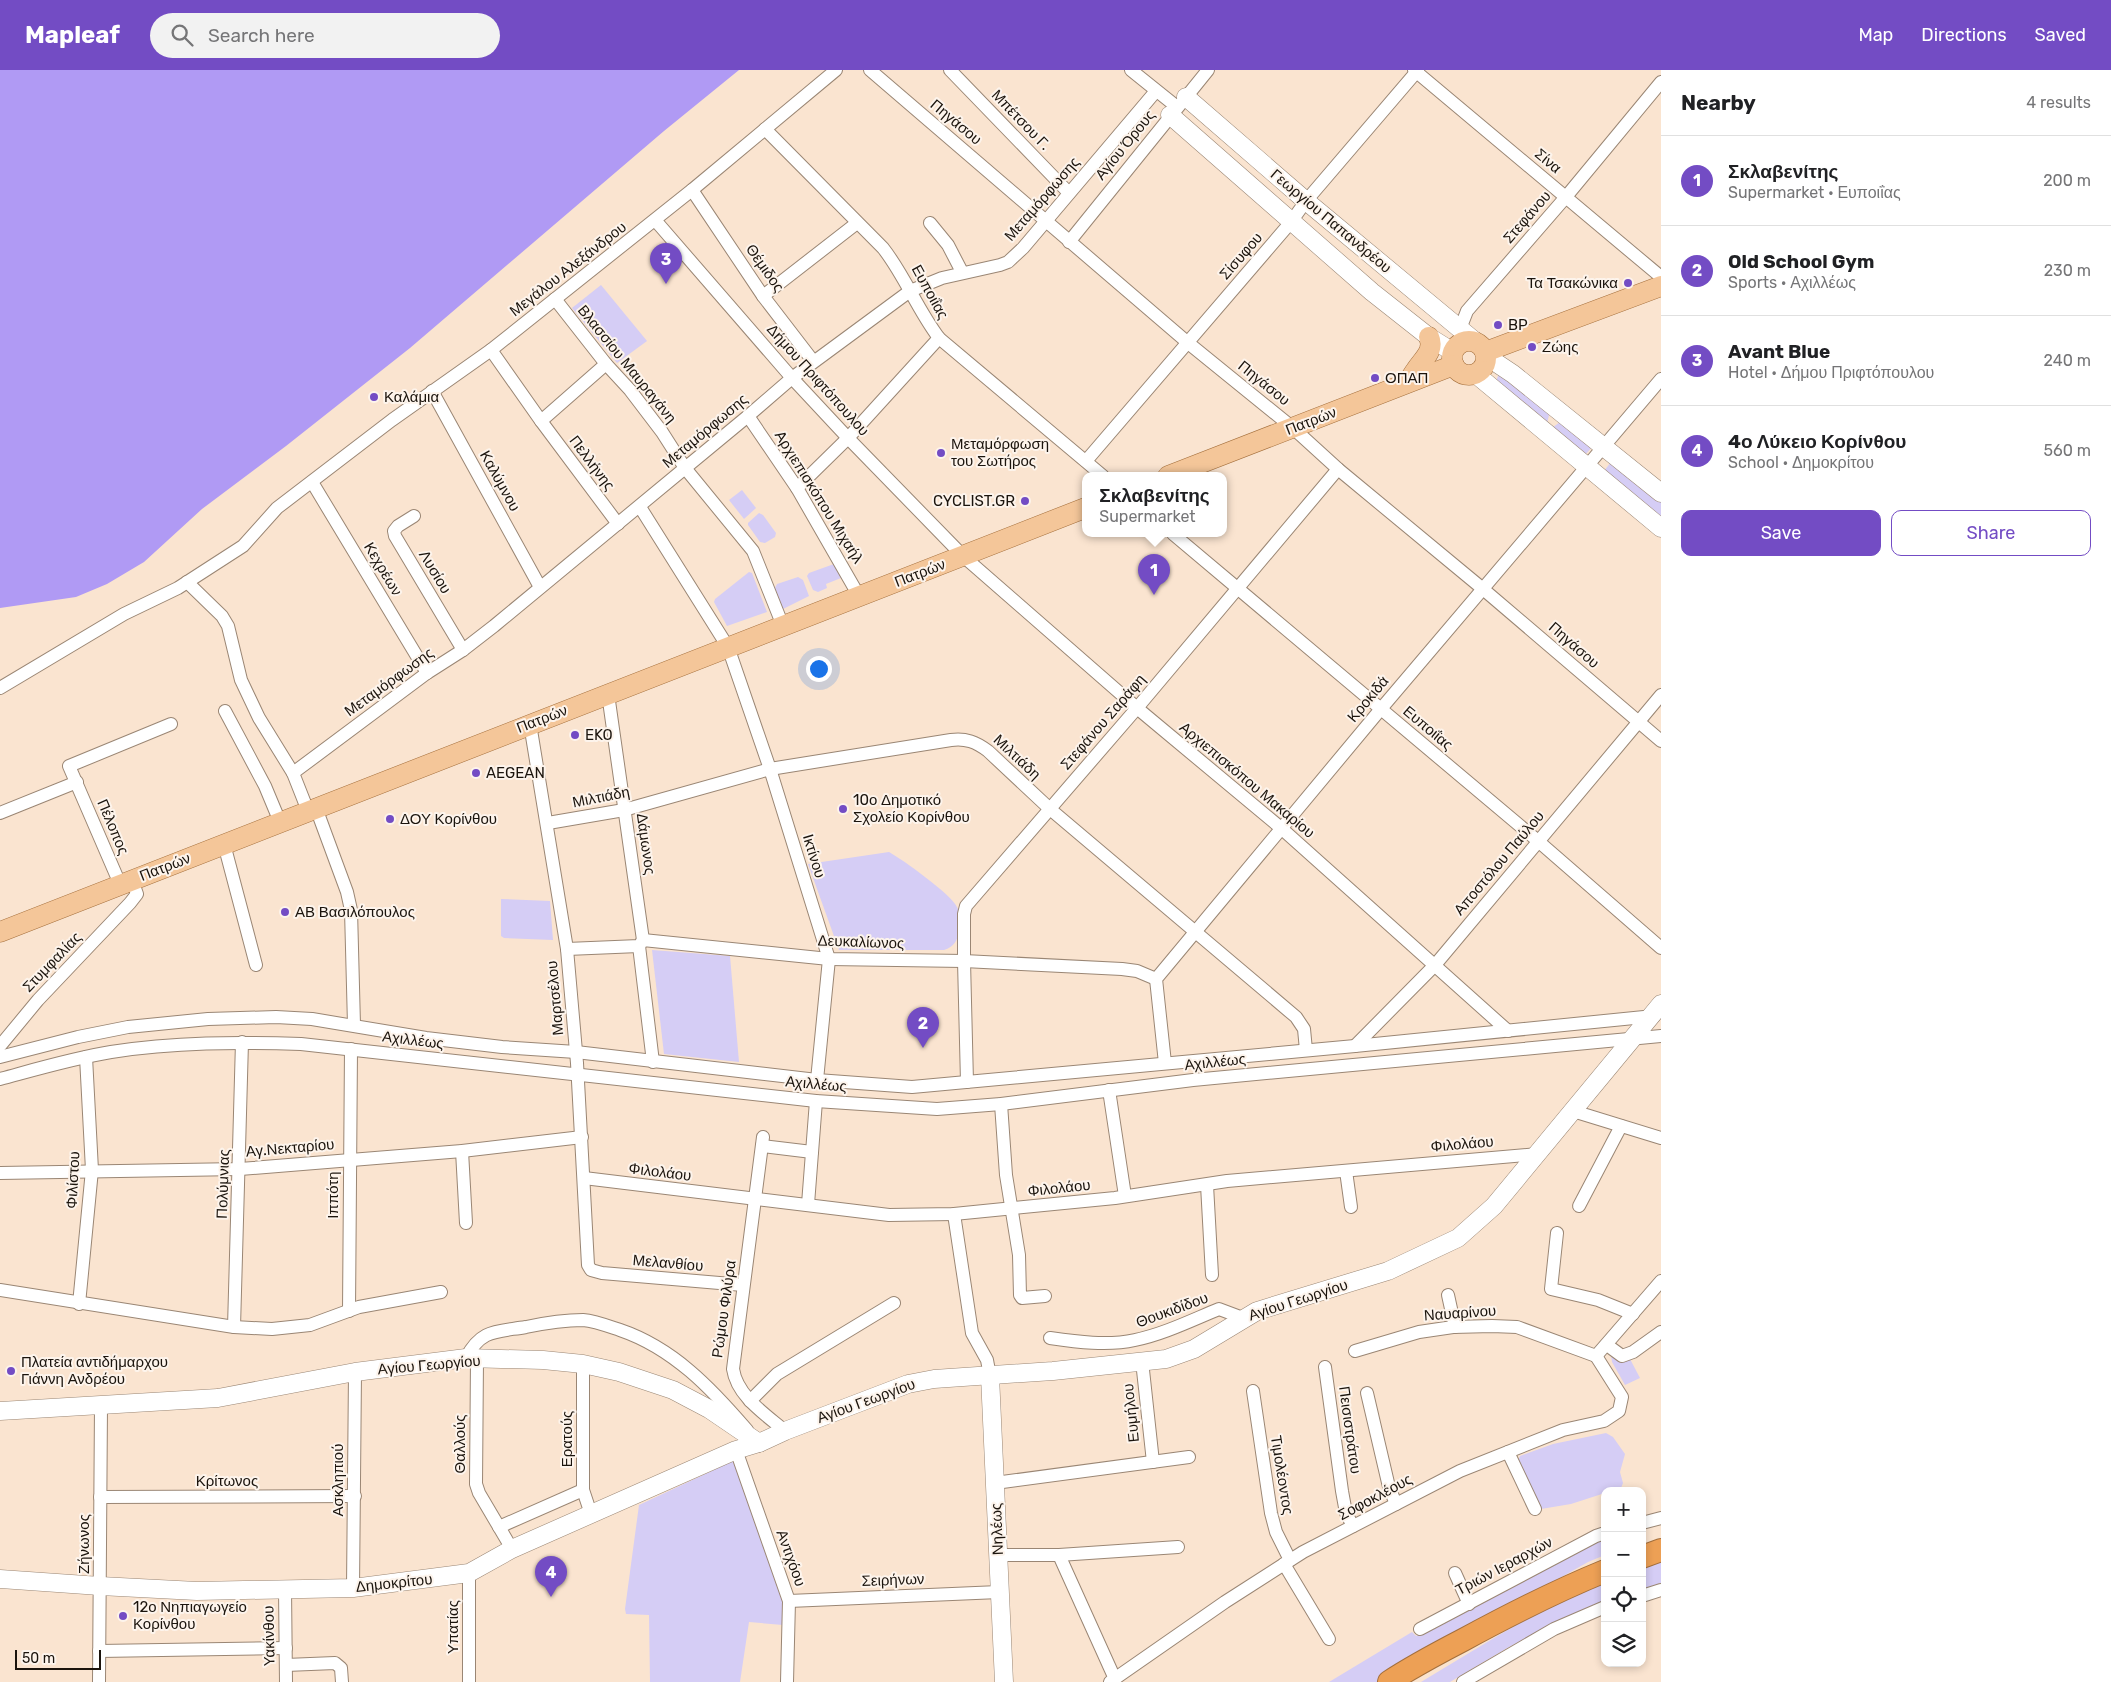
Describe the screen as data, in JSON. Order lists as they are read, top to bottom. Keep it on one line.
{"streets":{"main road":["Πατρών"],"street":["Μπέτσου Γ.","Πηγάσου","Αγίου Όρους","Σίνα","Μεταμόρφωσης","Στεφάνου","Γεωργίου Παπανδρέου","Σίσυφου","Θέμιδος","Μεγάλου Αλεξάνδρου","Ευποιΐας","Βλασσίου Μαυραγάνη","Δήμου Πριφτόπουλου","Πελλήνης","Καλύμνου","Αρχιεπισκόπου Μιχαήλ","Κεχρέων","Λυσίου","Κροκιδά","Στεφάνου Σαράφη","Μιλτιάδη","Αρχιεπισκόπου Μακαρίου","Πέλοπος","Δάμωνος","Ικτίνου","Αποστόλου Παύλου","Δευκαλίωνος","Στυμφαλίας","Μαρτσέλου","Αχιλλέως","Φιλολάου","Αγ.Νεκταρίου","Φιλίστου","Πολύμνιας","Ιππότη","Μελανθίου","Αγίου Γεωργίου","Ρώμου Φιλύρα","Θουκιδίδου","Ναυαρίνου","Ευμήλου","Πεισιστράτου","Ερατούς","Θαλλούς","Τιμολέοντος","Ασκληπιού","Κρίτωνος","Σοφοκλέους","Νηλέως","Ζήνωνος","Αντιχόου","Τριών Ιεραρχών","Σειρήνων","Δημοκρίτου","Υπατίας","Υακίνθου"]},"crossings":[["Μπέτσου Γ.","Μεταμόρφωσης"],["Πηγάσου","Αγίου Όρους"],["Πηγάσου","Μεταμόρφωσης"],["Πηγάσου","Σίσυφου"],["Πηγάσου","Πατρών"],["Πηγάσου","Κροκιδά"],["Πηγάσου","Στεφάνου Σαράφη"],["Πηγάσου","Αποστόλου Παύλου"],["Αγίου Όρους","Γεωργίου Παπανδρέου"],["Σίνα","Στεφάνου"],["Σίνα","Σίσυφου"],["Μεταμόρφωσης","Γεωργίου Παπανδρέου"],["Μεταμόρφωσης","Θέμιδος"],["Μεταμόρφωσης","Ευποιΐας"],["Μεταμόρφωσης","Βλασσίου Μαυραγάνη"],["Μεταμόρφωσης","Δήμου Πριφτόπουλου"],["Μεταμόρφωσης","Πελλήνης"],["Μεταμόρφωσης","Καλύμνου"],["Μεταμόρφωσης","Αρχιεπισκόπου Μιχαήλ"],["Μεταμόρφωσης","Κεχρέων"],["Μεταμόρφωσης","Λυσίου"],["Μεταμόρφωσης","Ικτίνου"],["Στεφάνου","Γεωργίου Παπανδρέου"],["Γεωργίου Παπανδρέου","Σίσυφου"],["Γεωργίου Παπανδρέου","Πατρών"],["Γεωργίου Παπανδρέου","Κροκιδά"],["Σίσυφου","Ευποιΐας"],["Θέμιδος","Μεγάλου Αλεξάνδρου"],["Μεγάλου Αλεξάνδρου","Ευποιΐας"],["Μεγάλου Αλεξάνδρου","Βλασσίου Μαυραγάνη"],["Μεγάλου Αλεξάνδρου","Δήμου Πριφτόπουλου"],["Μεγάλου Αλεξάνδρου","Πελλήνης"],["Μεγάλου Αλεξάνδρου","Καλύμνου"],["Μεγάλου Αλεξάνδρου","Κεχρέων"],["Ευποιΐας","Κροκιδά"],["Ευποιΐας","Στεφάνου Σαράφη"],["Ευποιΐας","Αποστόλου Παύλου"],["Βλασσίου Μαυραγάνη","Πατρών"],["Δήμου Πριφτόπουλου","Πατρών"],["Δήμου Πριφτόπουλου","Αρχιεπισκόπου Μακαρίου"],["Πατρών","Αρχιεπισκόπου Μιχαήλ"],["Πατρών","Αρχιεπισκόπου Μακαρίου"],["Πατρών","Πέλοπος"],["Πατρών","Δάμωνος"],["Πατρών","Ικτίνου"],["Πατρών","Μαρτσέλου"],["Κροκιδά","Μιλτιάδη"],["Κροκιδά","Αρχιεπισκόπου Μακαρίου"],["Κροκιδά","Δευκαλίωνος"],["Στεφάνου Σαράφη","Μιλτιάδη"],["Στεφάνου Σαράφη","Αρχιεπισκόπου Μακαρίου"],["Στεφάνου Σαράφη","Δευκαλίωνος"],["Στεφάνου Σαράφη","Αχιλλέως"],["Μιλτιάδη","Δάμωνος"],["Μιλτιάδη","Ικτίνου"],["Μιλτιάδη","Μαρτσέλου"],["Μιλτιάδη","Αχιλλέως"],["Αρχιεπισκόπου Μακαρίου","Αποστόλου Παύλου"],["Αρχιεπισκόπου Μακαρίου","Αχιλλέως"],["Δάμωνος","Δευκαλίωνος"],["Δάμωνος","Αχιλλέως"],["Ικτίνου","Δευκαλίωνος"],["Ικτίνου","Αχιλλέως"],["Αποστόλου Παύλου","Αχιλλέως"],["Δευκαλίωνος","Μαρτσέλου"],["Μαρτσέλου","Αχιλλέως"],["Μαρτσέλου","Φιλολάου"],["Μαρτσέλου","Αγ.Νεκταρίου"],["Μαρτσέλου","Μελανθίου"],["Αχιλλέως","Φιλίστου"],["Αχιλλέως","Πολύμνιας"],["Αχιλλέως","Ιππότη"],["Αχιλλέως","Αγίου Γεωργίου"],["Φιλολάου","Αγίου Γεωργίου"],["Φιλολάου","Ρώμου Φιλύρα"],["Αγ.Νεκταρίου","Φιλίστου"],["Αγ.Νεκταρίου","Πολύμνιας"],["Αγ.Νεκταρίου","Ιππότη"],["Μελανθίου","Ρώμου Φιλύρα"],["Αγίου Γεωργίου","Ρώμου Φιλύρα"],["Αγίου Γεωργίου","Θουκιδίδου"],["Αγίου Γεωργίου","Ευμήλου"],["Αγίου Γεωργίου","Ερατούς"],["Αγίου Γεωργίου","Θαλλούς"],["Αγίου Γεωργίου","Ασκληπιού"],["Αγίου Γεωργίου","Νηλέως"],["Αγίου Γεωργίου","Ζήνωνος"],["Αγίου Γεωργίου","Δημοκρίτου"],["Ναυαρίνου","Σοφοκλέους"],["Πεισιστράτου","Σοφοκλέους"],["Ερατούς","Δημοκρίτου"],["Θαλλούς","Δημοκρίτου"],["Τιμολέοντος","Σοφοκλέους"],["Ασκληπιού","Κρίτωνος"],["Ασκληπιού","Δημοκρίτου"],["Κρίτωνος","Ζήνωνος"],["Νηλέως","Σειρήνων"],["Ζήνωνος","Δημοκρίτου"],["Αντιχόου","Σειρήνων"],["Αντιχόου","Δημοκρίτου"],["Δημοκρίτου","Υπατίας"],["Δημοκρίτου","Υακίνθου"]],"places":["Τα Τσακώνικα","BP","Ζώης","ΟΠΑΠ","Καλάμια","Μεταμόρφωση του Σωτήρος","CYCLIST.GR","EKO","AEGEAN","10ο Δημοτικό Σχολείο Κορίνθου","ΔΟΥ Κορίνθου","ΑΒ Βασιλόπουλος","Πλατεία αντιδήμαρχου Γιάννη Ανδρέου","12ο Νηπιαγωγείο Κορίνθου"],"scale_bar":"50 m","page":{"header":"Mapleaf","search":"Search here","nav":["Map","Directions","Saved"],"heading":["Nearby","4 results"],"list":[{"mark":"1","name":"Σκλαβενίτης","note":"Supermarket · Ευποιΐας","value":"200 m"},{"mark":"2","name":"Old School Gym","note":"Sports · Αχιλλέως","value":"230 m"},{"mark":"3","name":"Avant Blue","note":"Hotel · Δήμου Πριφτόπουλου","value":"240 m"},{"mark":"4","name":"4ο Λύκειο Κορίνθου","note":"School · Δημοκρίτου","value":"560 m"}],"pins":["3","1","2","4"],"popup":["Σκλαβενίτης","Supermarket"],"buttons":["Save","Share"],"map_buttons":["+","−"],"scale":"50 m"}}
